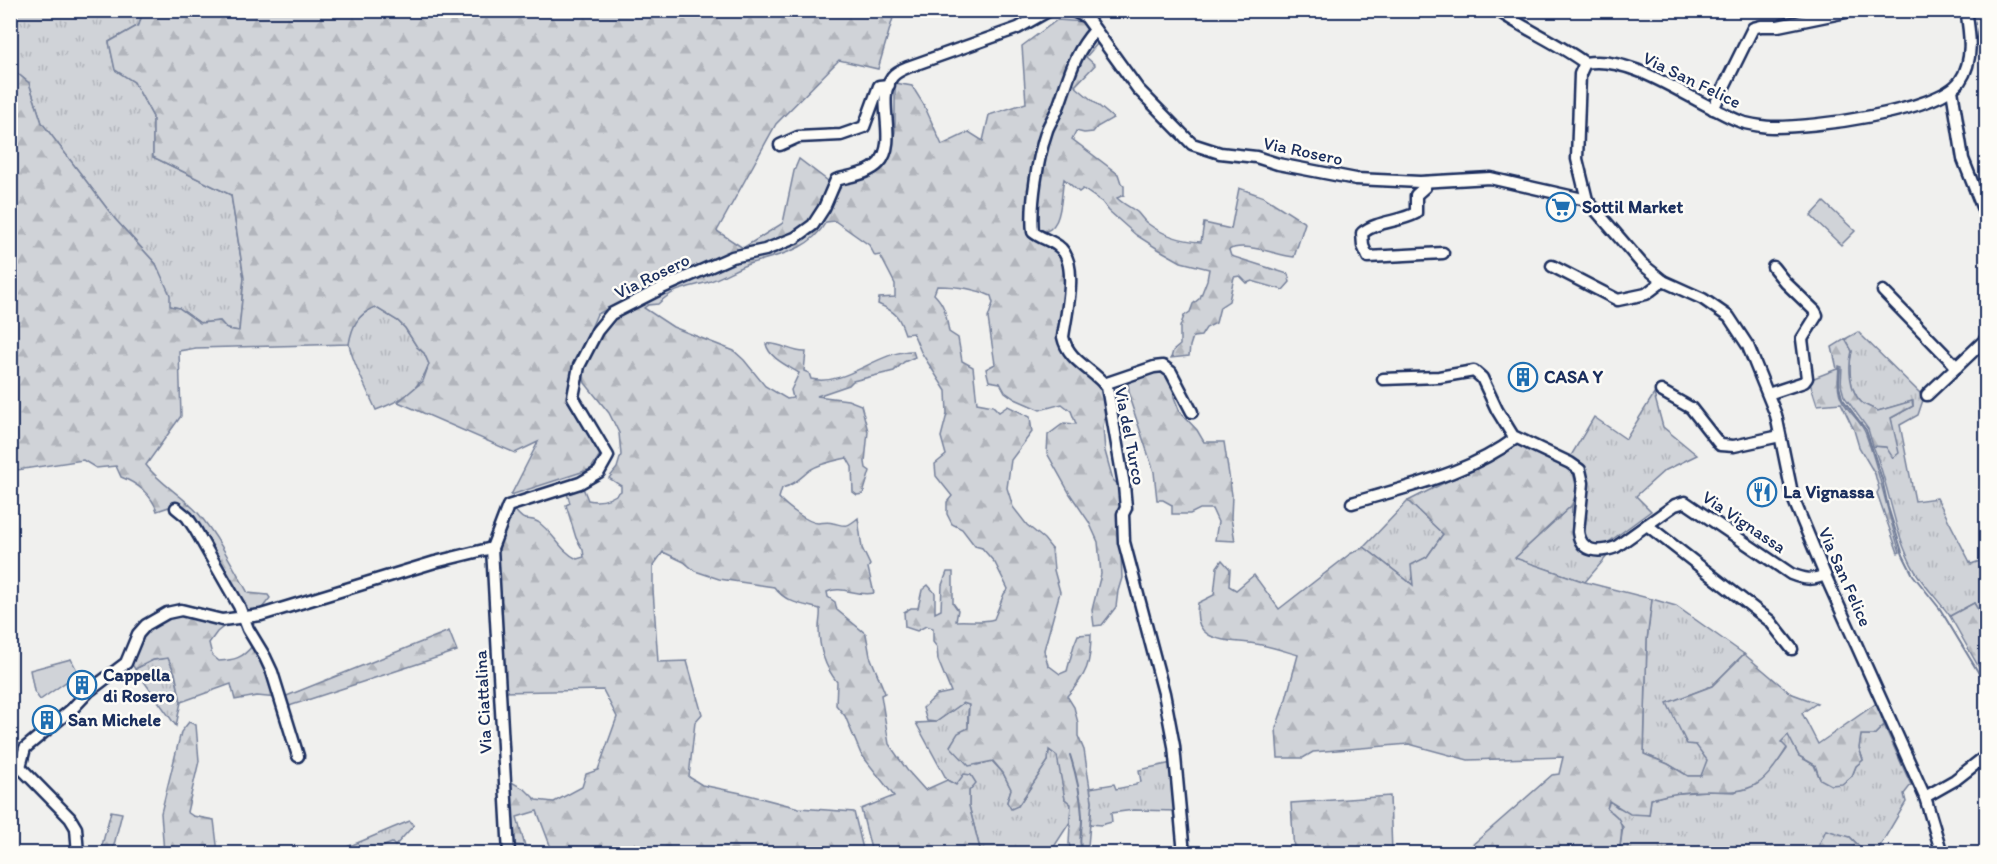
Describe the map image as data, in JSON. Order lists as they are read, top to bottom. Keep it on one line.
{"streets":{"street":["Via San Felice","Via Rosero","Via del Turco","Via Vignassa","Via Ciattalina"]},"crossings":[["Via San Felice","Via Rosero"],["Via San Felice","Via Vignassa"],["Via Rosero","Via del Turco"],["Via Rosero","Via Ciattalina"]],"places":{"supermarket":["Sottil Market"],"building":["CASA Y","Cappella di Rosero","San Michele"],"restaurant":["La Vignassa"]}}
